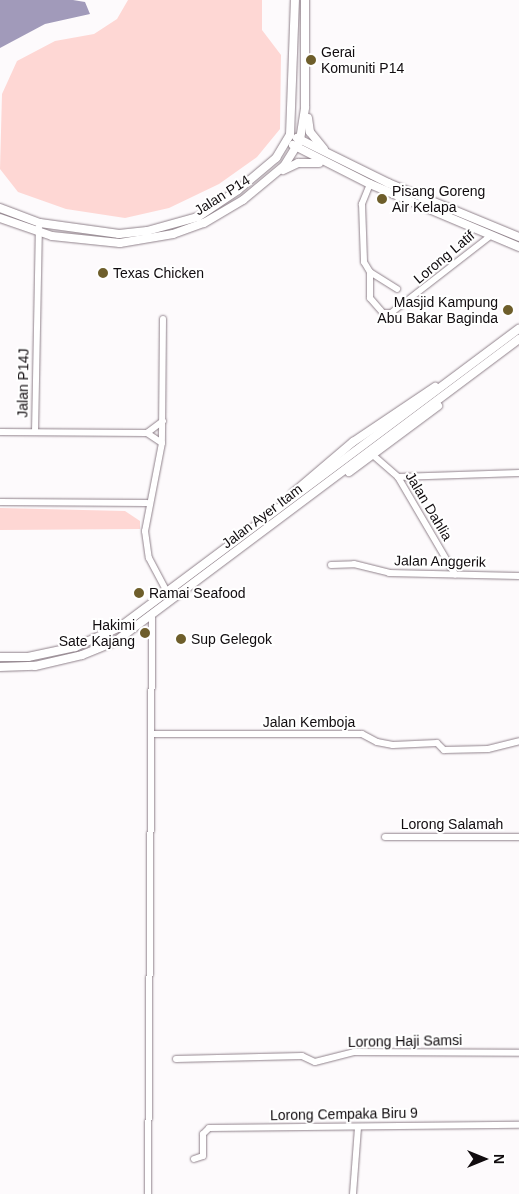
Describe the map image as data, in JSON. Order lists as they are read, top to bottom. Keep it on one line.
{"streets":{"main road":["Jalan P14","Jalan Ayer Itam"],"street":["Lorong Latif","Jalan P14J","Jalan Dahlia","Jalan Anggerik","Jalan Kemboja","Lorong Salamah","Lorong Haji Samsi","Lorong Cempaka Biru 9"]},"crossings":[["Jalan P14","Jalan P14J"],["Jalan Dahlia","Jalan Anggerik"]],"places":["Gerai Komuniti P14","Pisang Goreng Air Kelapa","Texas Chicken","Masjid Kampung Abu Bakar Baginda","Ramai Seafood","Hakimi Sate Kajang","Sup Gelegok"],"north":"right"}
